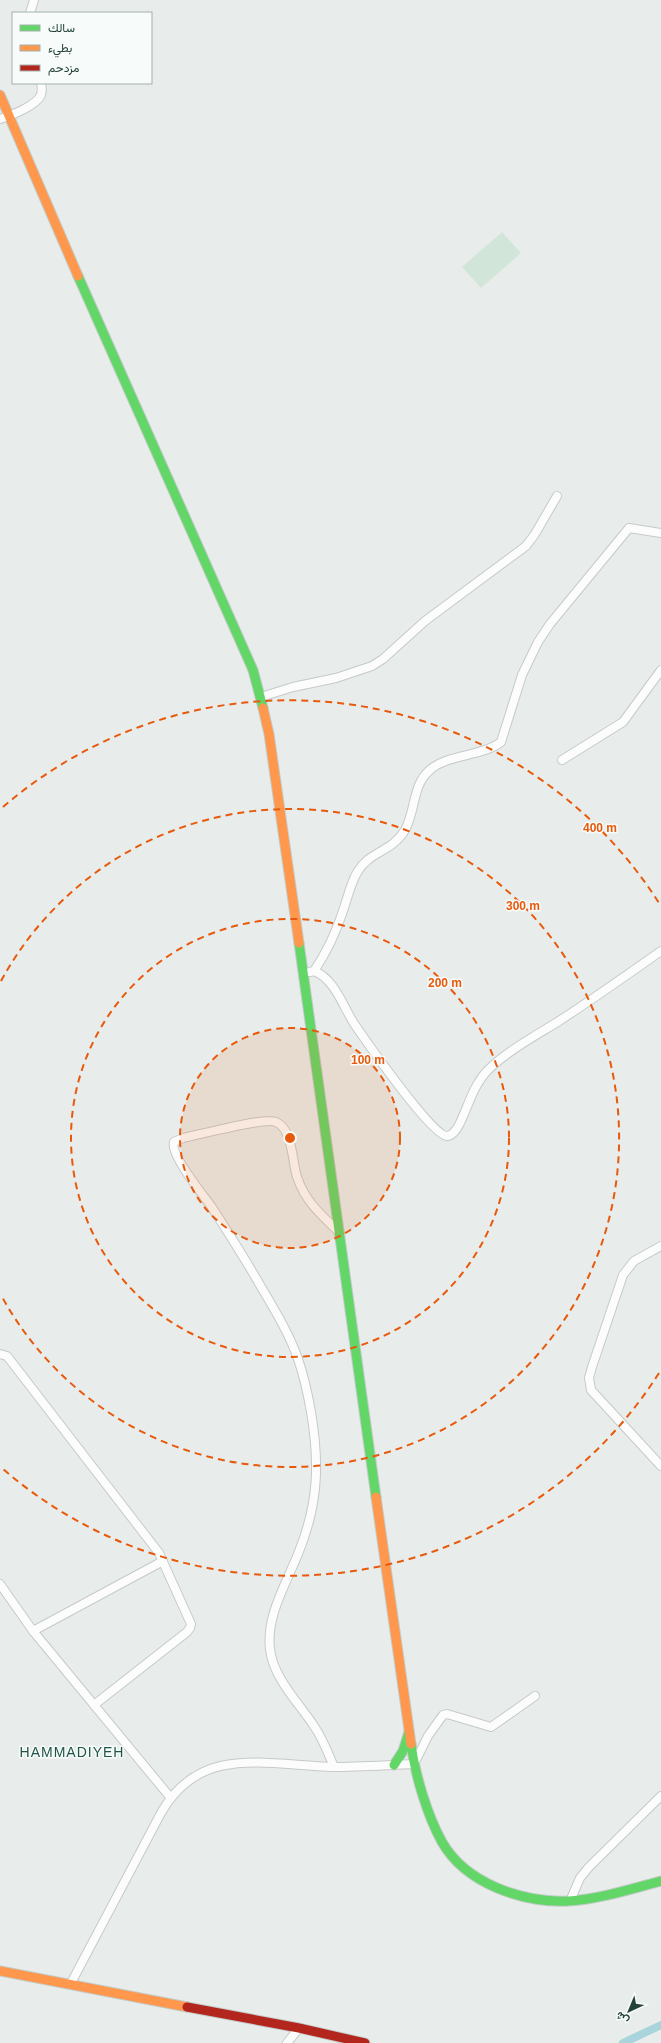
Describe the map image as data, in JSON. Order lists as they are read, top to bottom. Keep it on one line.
{"districts":["HAMMADIYEH"],"legend":["سالك","بطيء","مزدحم"],"north":"bottom left","rings":["400 m","300 m","200 m","100 m"]}
